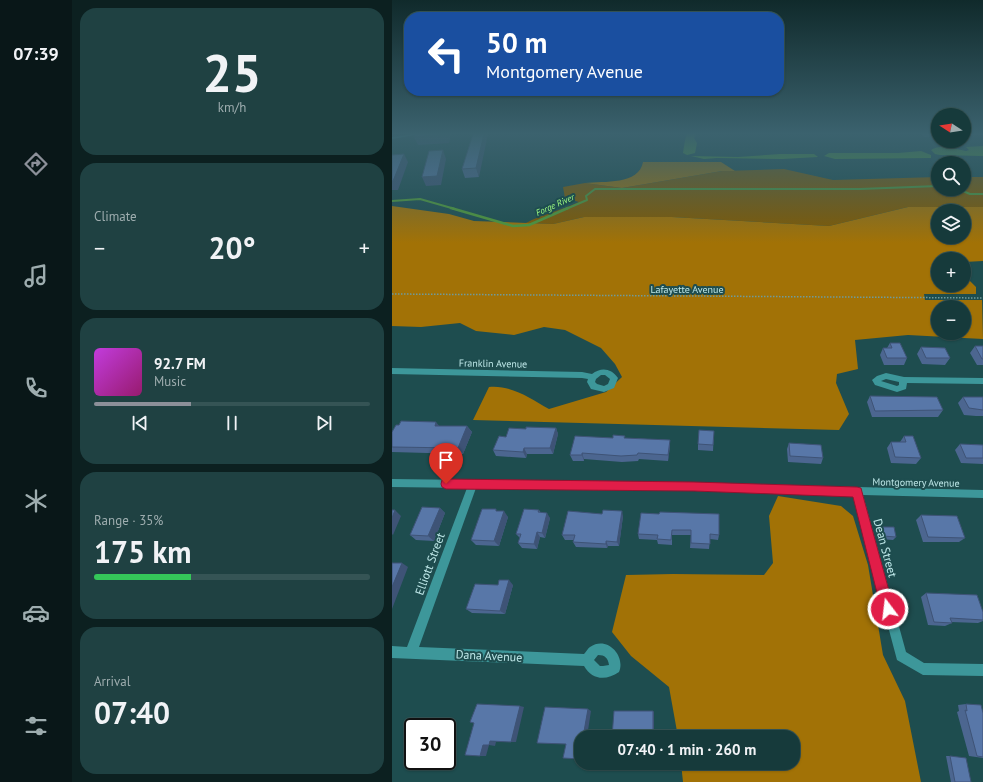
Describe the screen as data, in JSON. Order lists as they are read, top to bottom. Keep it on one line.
{"streets":{"street":["Franklin Avenue","Montgomery Avenue","Dean Street","Elliott Street","Dana Avenue"],"path":["Lafayette Avenue"]},"crossings":[["Montgomery Avenue","Dean Street"],["Montgomery Avenue","Elliott Street"],["Elliott Street","Dana Avenue"]],"water":["Forge River"],"north":"left","page":{"tabs":"07:39","tile":[["25","km/h"],"Climate",["Range · 35%","175 km"],["Arrival","07:40"]],"turn":["50 m","Montgomery Avenue"],"map_buttons":["+","−"],"heat":["−","20°","+"],"song":["92.7 FM","Music"],"limit":"30","trip":"07:40 · 1 min · 260 m"}}
